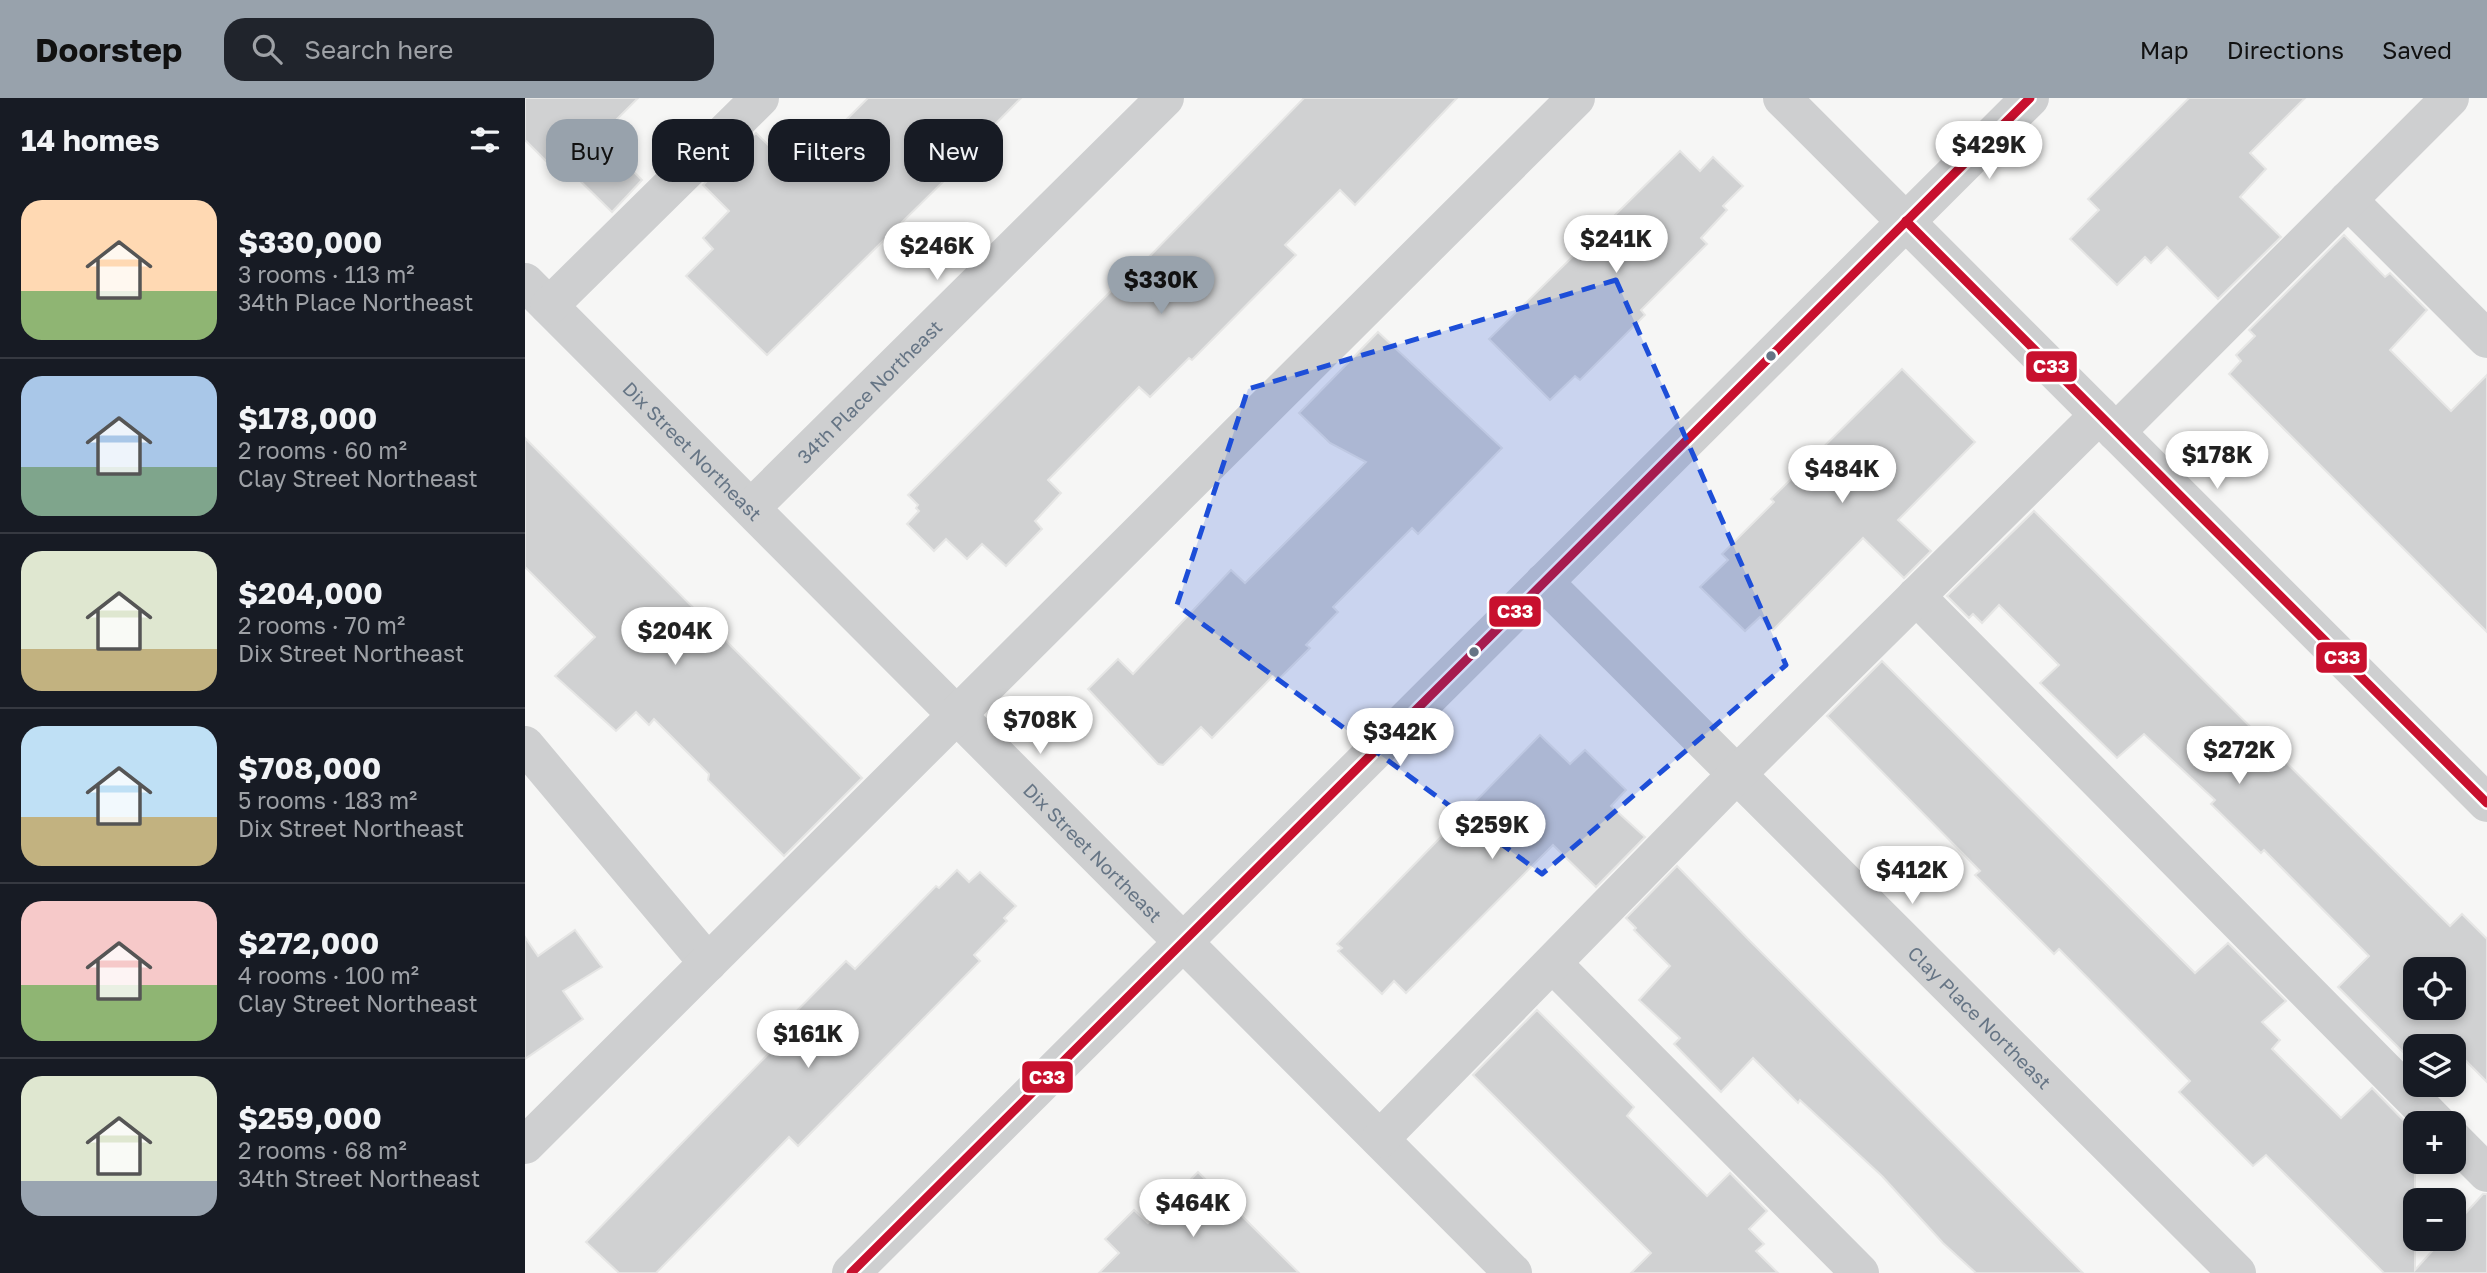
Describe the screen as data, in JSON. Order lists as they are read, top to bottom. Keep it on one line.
{"streets":{"street":["34th Place Northeast","Dix Street Northeast","Clay Place Northeast"]},"crossings":[["34th Place Northeast","Dix Street Northeast"]],"lines":["transit line C33"],"page":{"header":"Doorstep","search":"Search here","nav":["Map","Directions","Saved"],"heading":"14 homes","chip":["Buy","Rent","Filters","New"],"price":["$429K","$241K","$246K","$330K","$178K","$484K","$204K","$708K","$342K","$272K","$259K","$412K","$161K","$464K"],"list":[{"name":"$330,000","note":"3 rooms · 113 m² · 34th Place Northeast"},{"name":"$178,000","note":"2 rooms · 60 m² · Clay Street Northeast"},{"name":"$204,000","note":"2 rooms · 70 m² · Dix Street Northeast"},{"name":"$708,000","note":"5 rooms · 183 m² · Dix Street Northeast"},{"name":"$272,000","note":"4 rooms · 100 m² · Clay Street Northeast"},{"name":"$259,000","note":"2 rooms · 68 m² · 34th Street Northeast"}],"map_buttons":["+","−"]}}
